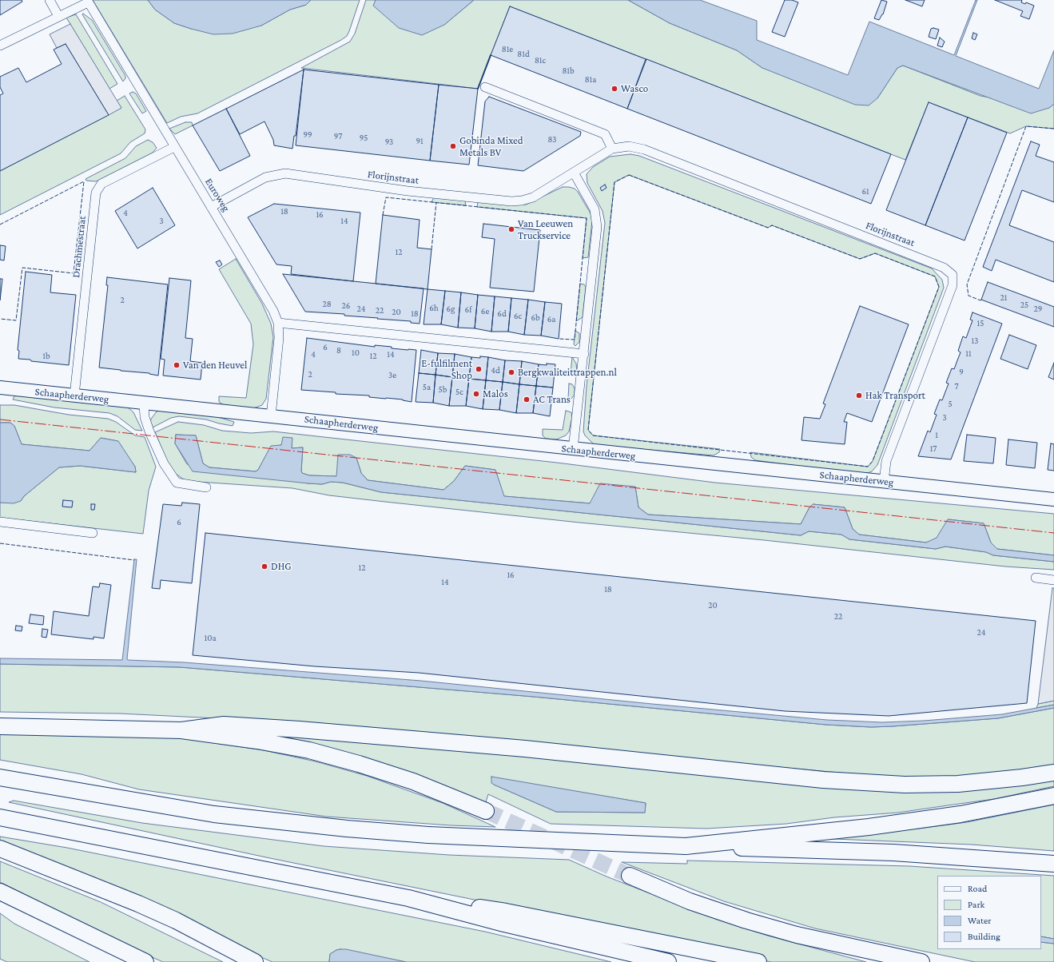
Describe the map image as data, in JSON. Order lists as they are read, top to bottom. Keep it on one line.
{"streets":{"street":["Florijnstraat","Euroweg","Drachmestraat","Schaapherderweg"]},"crossings":[["Florijnstraat","Euroweg"],["Florijnstraat","Schaapherderweg"],["Euroweg","Drachmestraat"],["Euroweg","Schaapherderweg"],["Drachmestraat","Schaapherderweg"]],"places":["Wasco","Gobinda Mixed Metals BV","Van Leeuwen Truckservice","Van den Heuvel","E-fulfilment Shop","Bergkwaliteittrappen.nl","Malos","Hak Transport","AC Trans","DHG"],"house_numbers":["81e","81d","81c","81b","81a","99","97","95","83","91","93","61","18","4","16","3","14","12","21","2","28","25","26","6h","24","6g","29","6f","22","6e","20","18","6d","6c","6b","6a","15","13","6","8","10","11","4","14","1b","12","4d","9","2","3e","7","5a","5b","5c","5","3","1","17","6","12","16","14","18","20","22","24","10a"],"legend":["Road","Park","Water","Building"]}
